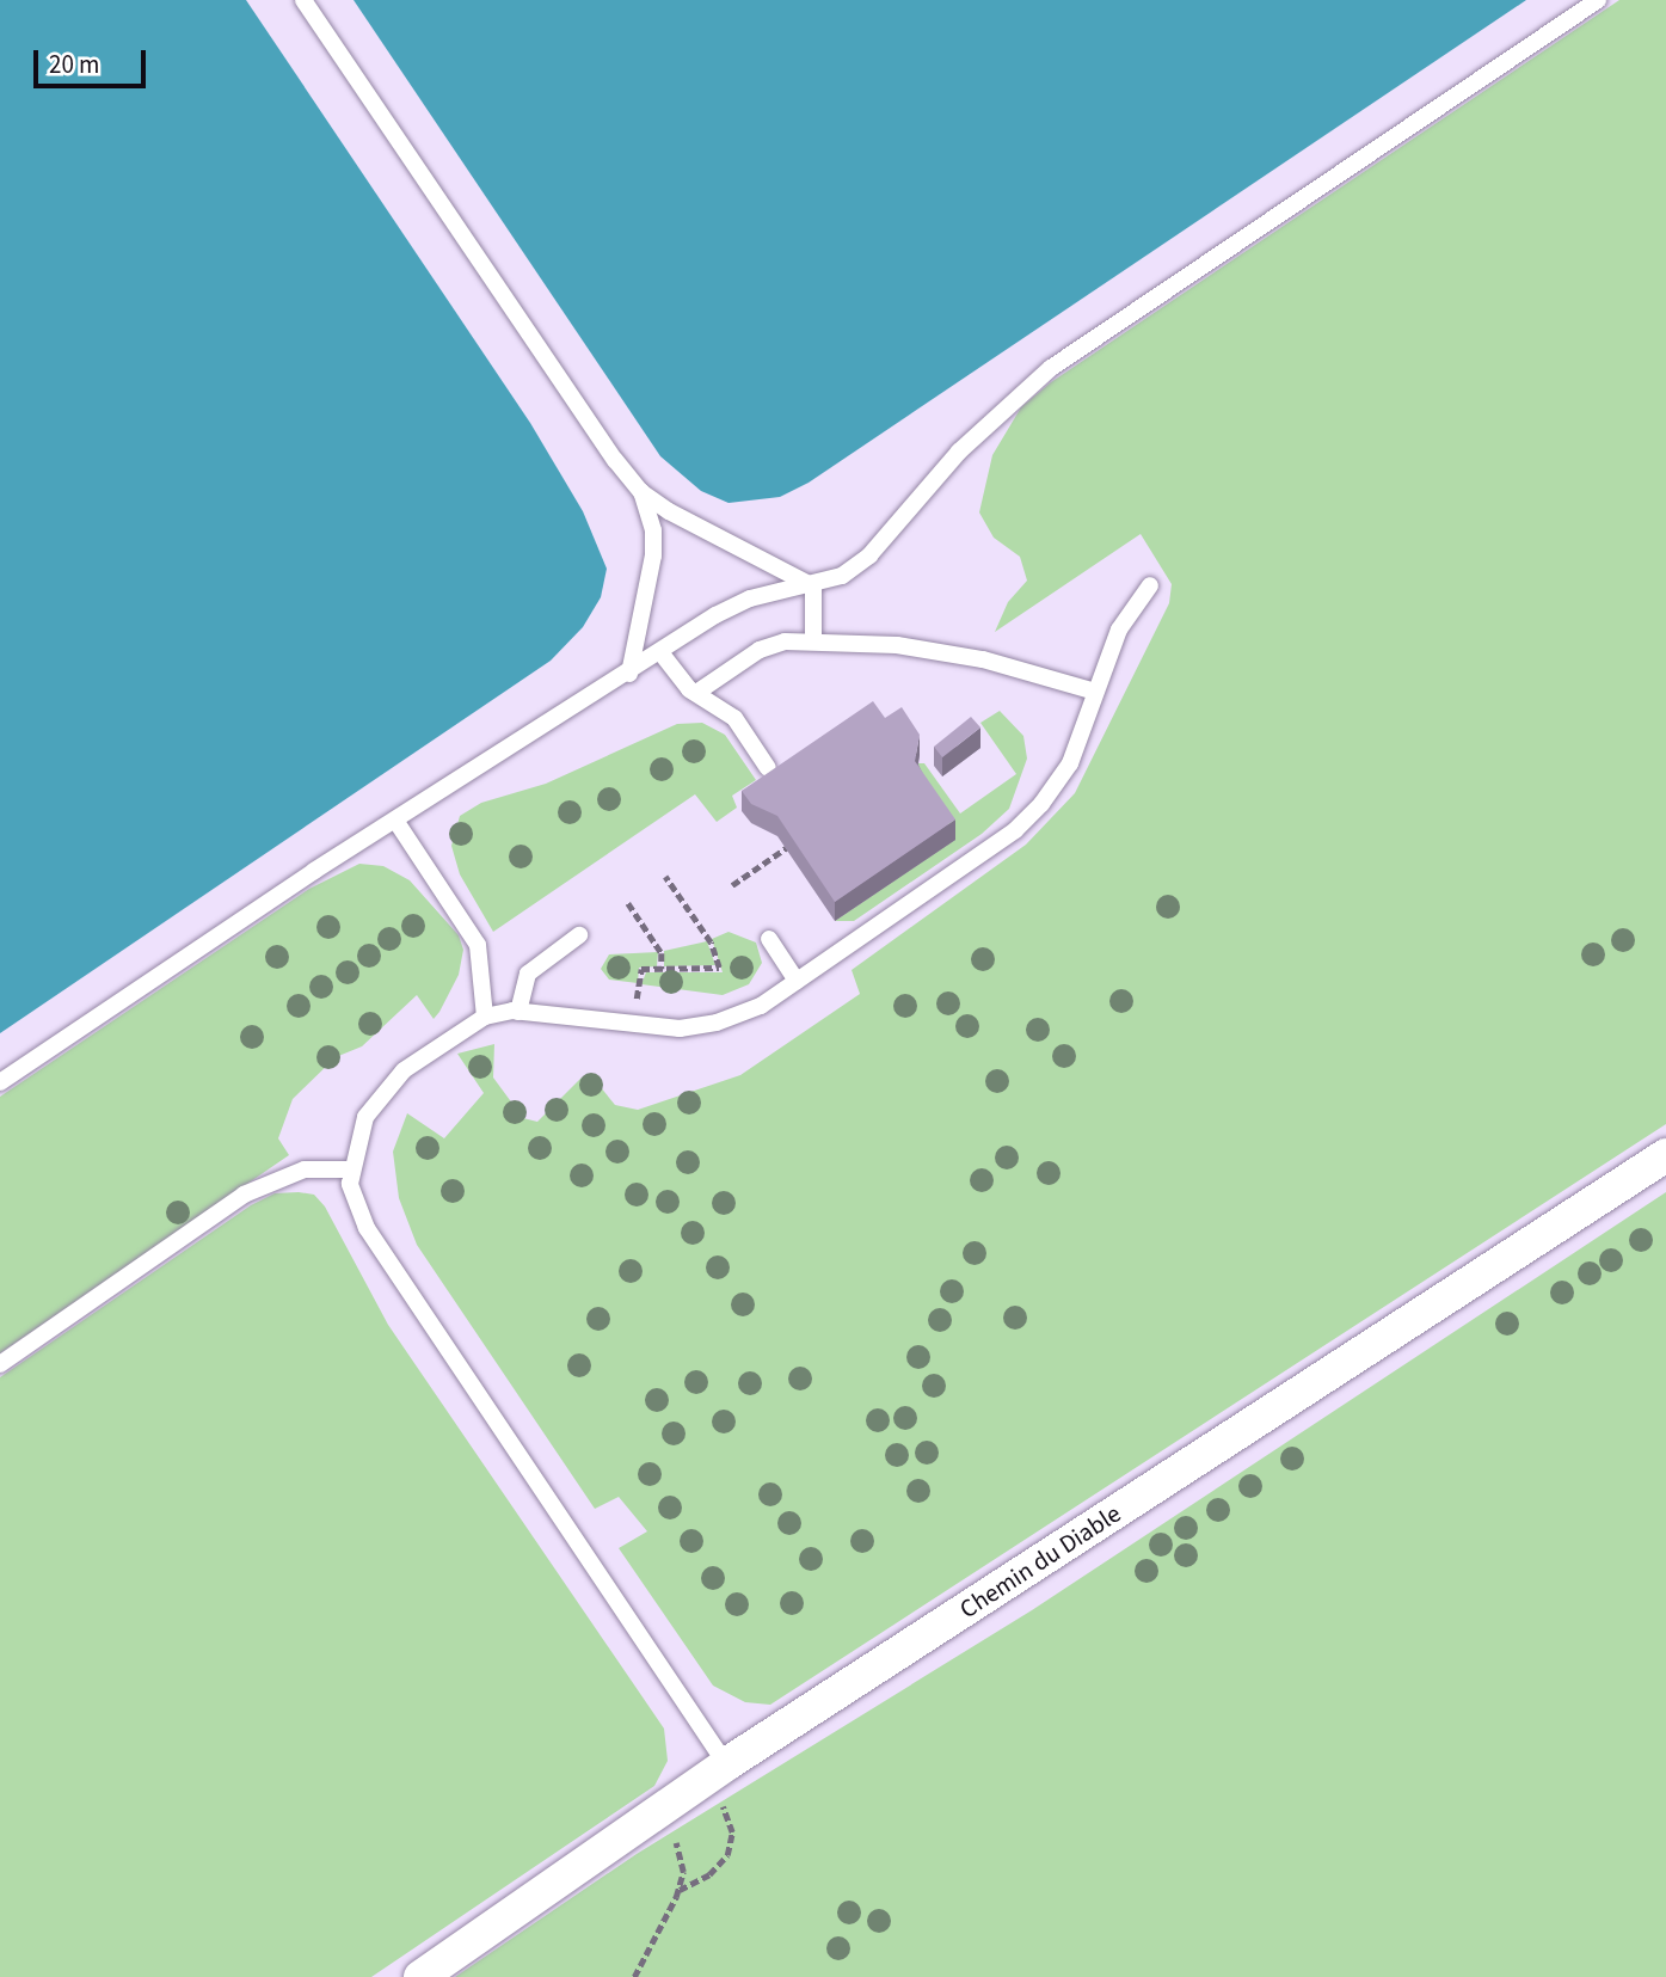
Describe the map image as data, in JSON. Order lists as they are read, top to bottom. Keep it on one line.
{"streets":{"street":["Chemin du Diable"]},"scale_bar":"20 m"}
